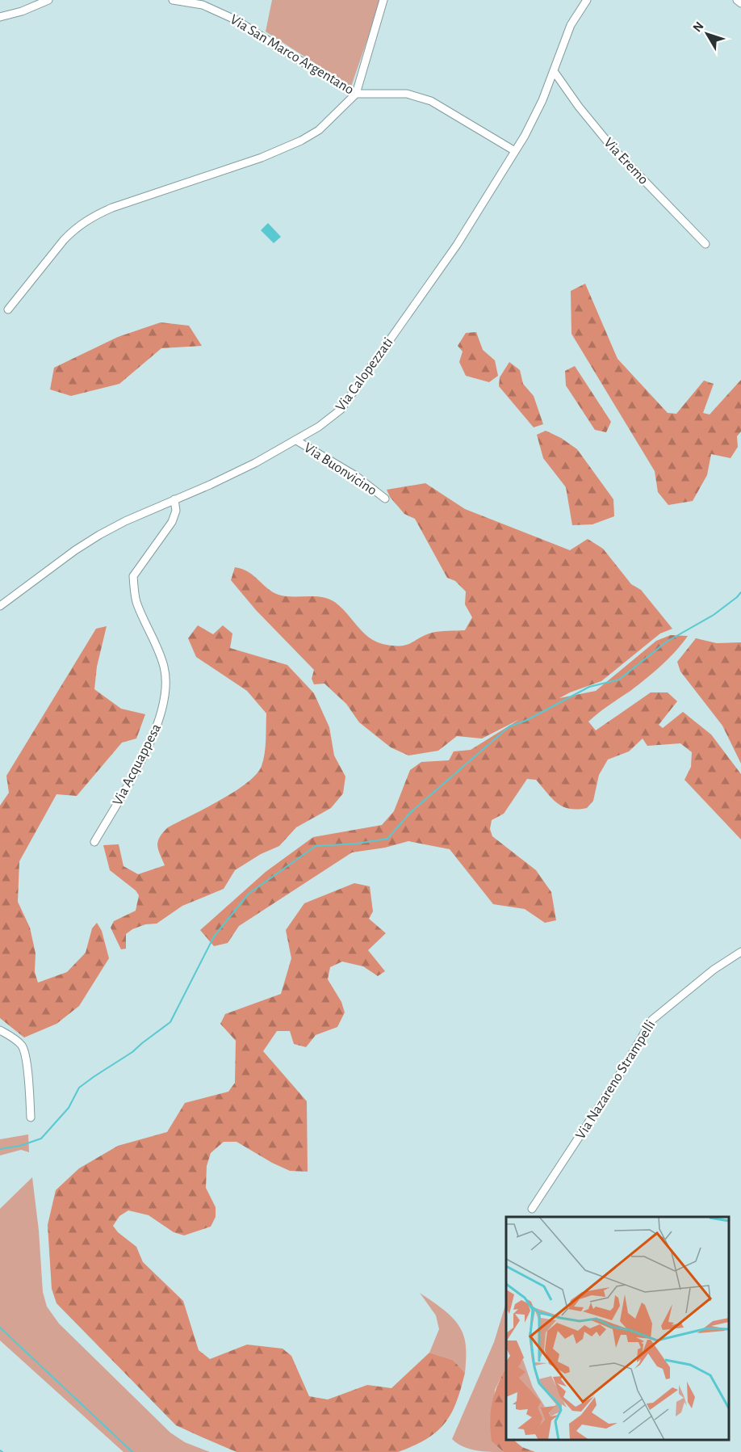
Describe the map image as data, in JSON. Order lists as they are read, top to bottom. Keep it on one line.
{"streets":{"street":["Via San Marco Argentano","Via Eremo","Via Calopezzati","Via Buonvicino","Via Acquappesa","Via Nazareno Strampelli"]},"crossings":[["Via San Marco Argentano","Via Calopezzati"],["Via Eremo","Via Calopezzati"],["Via Calopezzati","Via Buonvicino"],["Via Calopezzati","Via Acquappesa"]],"north":"top left"}
